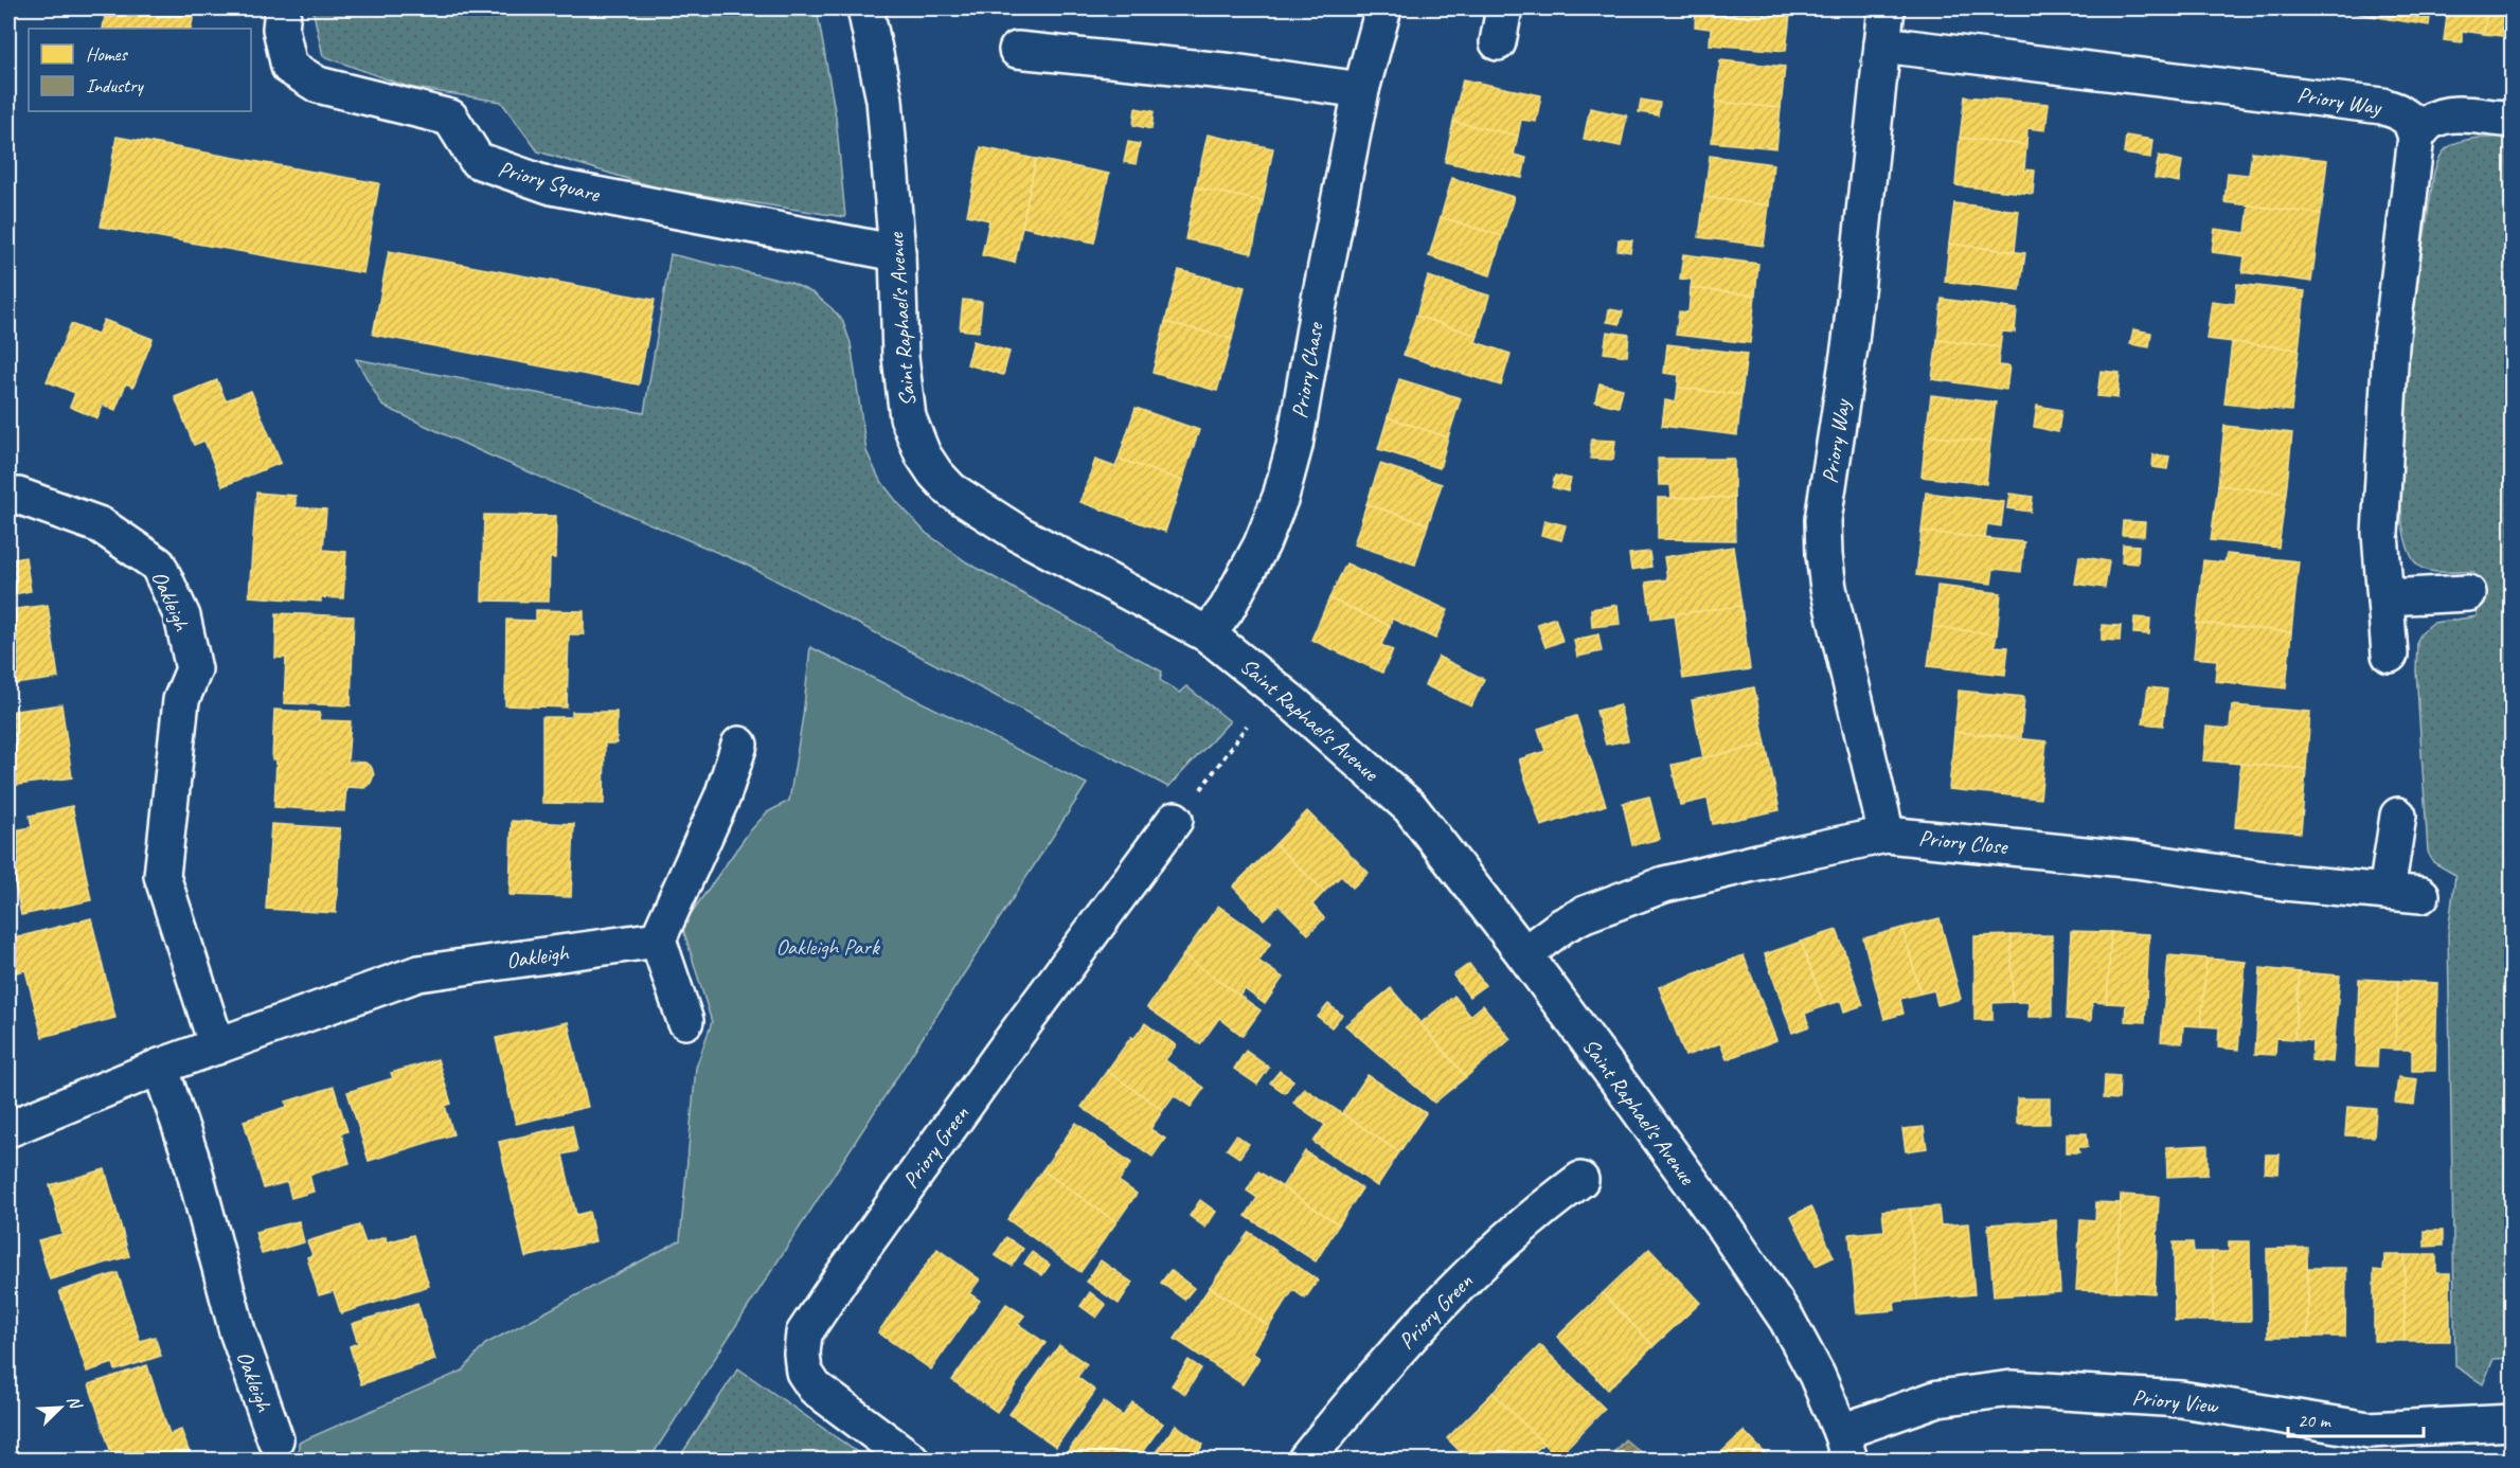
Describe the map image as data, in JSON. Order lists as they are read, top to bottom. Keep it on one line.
{"streets":{"street":["Priory Way","Priory Square","Saint Raphael's Avenue","Priory Chase","Oakleigh","Priory Close","Priory Green","Priory View"]},"crossings":[["Priory Way","Priory Close"],["Priory Square","Saint Raphael's Avenue"],["Saint Raphael's Avenue","Priory Chase"],["Saint Raphael's Avenue","Priory Close"],["Saint Raphael's Avenue","Priory View"]],"parks":["Oakleigh Park"],"legend":["Homes","Industry"],"scale_bar":"20 m","north":"top right"}
